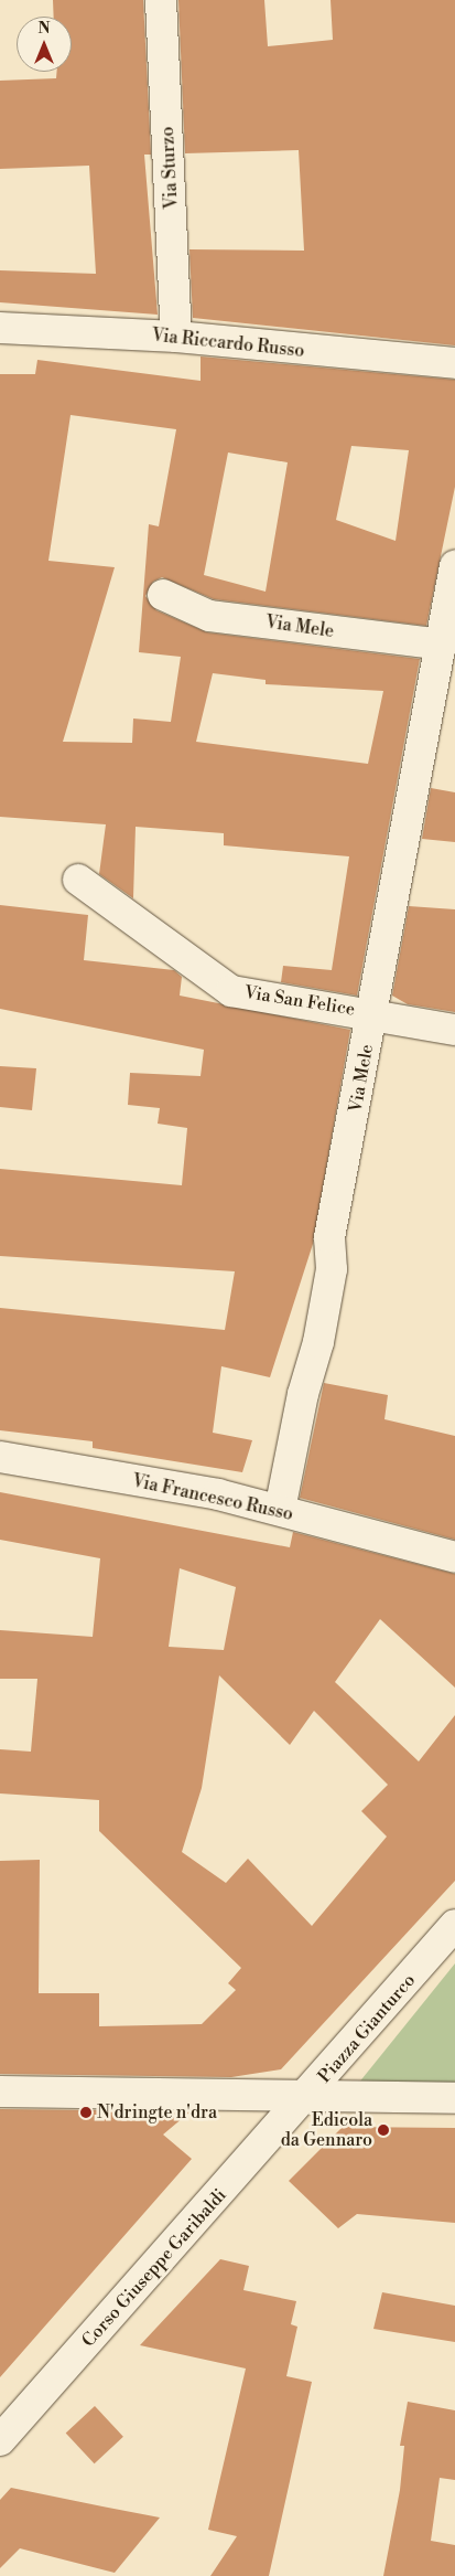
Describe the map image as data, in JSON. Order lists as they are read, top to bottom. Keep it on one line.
{"streets":{"street":["Via Sturzo","Via Riccardo Russo","Via Mele","Via San Felice","Via Francesco Russo","Piazza Gianturco","Corso Giuseppe Garibaldi"]},"crossings":[["Via Sturzo","Via Riccardo Russo"],["Via Mele","Via San Felice"],["Via Mele","Via Francesco Russo"],["Piazza Gianturco","Corso Giuseppe Garibaldi"]],"places":["N'dringte n'dra","Edicola da Gennaro"],"north":"top"}
